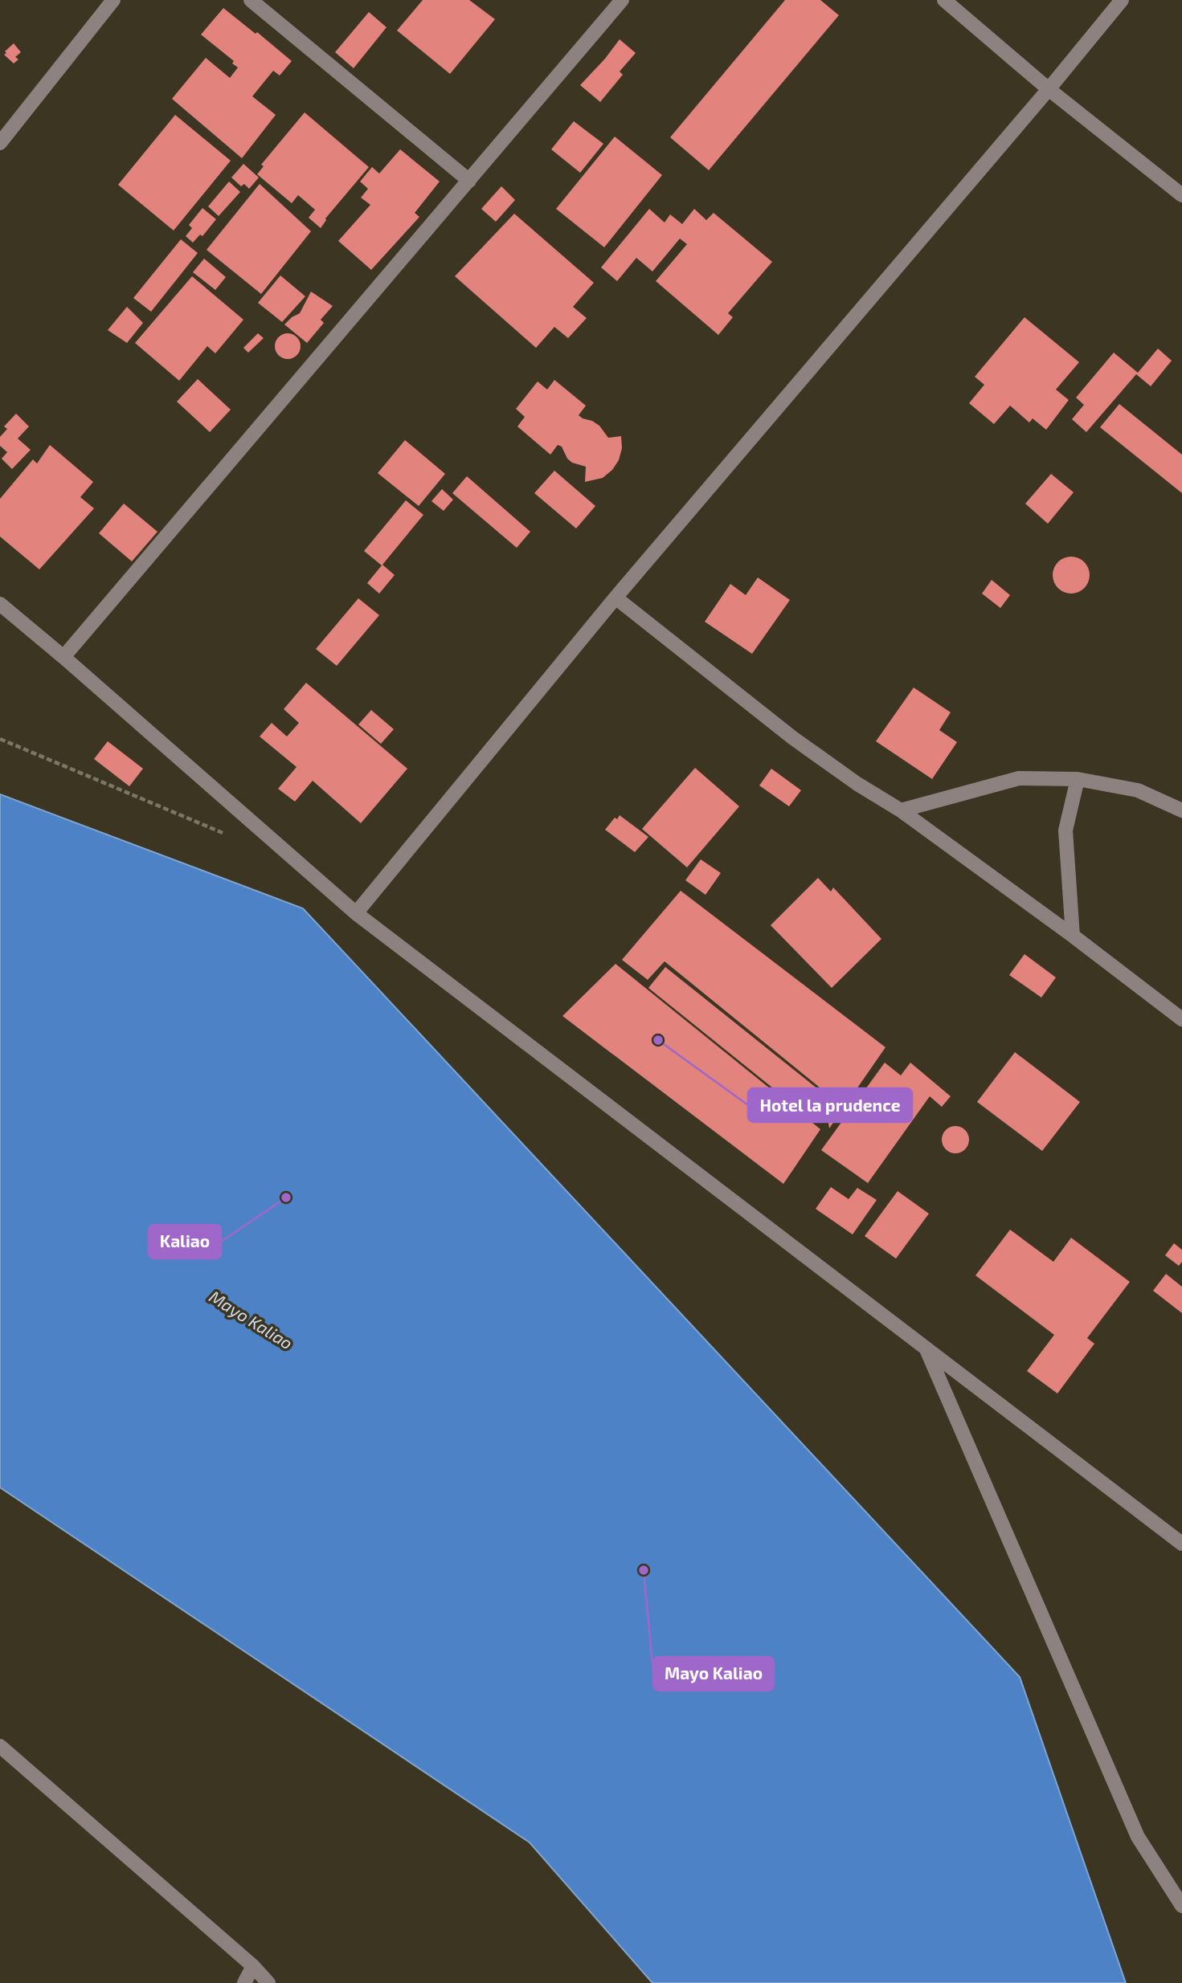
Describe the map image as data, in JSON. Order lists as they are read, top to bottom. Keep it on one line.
{"water":["Mayo Kaliao"],"places":["Hotel la prudence","Kaliao","Mayo Kaliao"]}
